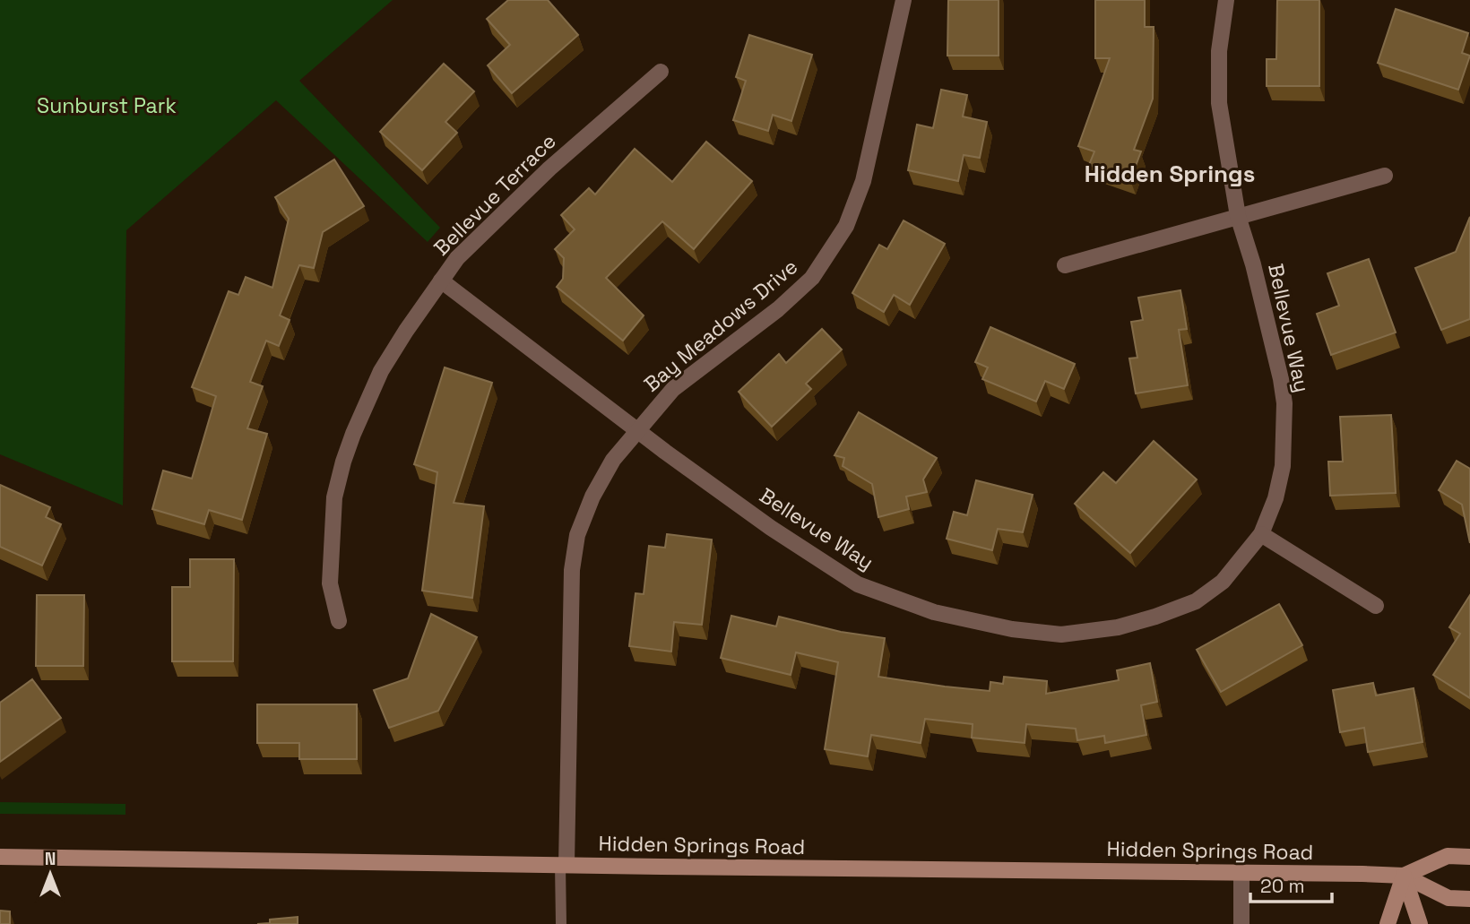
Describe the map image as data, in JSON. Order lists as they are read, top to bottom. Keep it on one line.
{"streets":{"main road":["Hidden Springs Road"],"street":["Bellevue Terrace","Bay Meadows Drive","Bellevue Way"]},"crossings":[["Bellevue Terrace","Bellevue Way"],["Bay Meadows Drive","Bellevue Way"],["Bay Meadows Drive","Hidden Springs Road"]],"districts":["Hidden Springs"],"parks":["Sunburst Park"],"scale_bar":"20 m","north":"top"}
